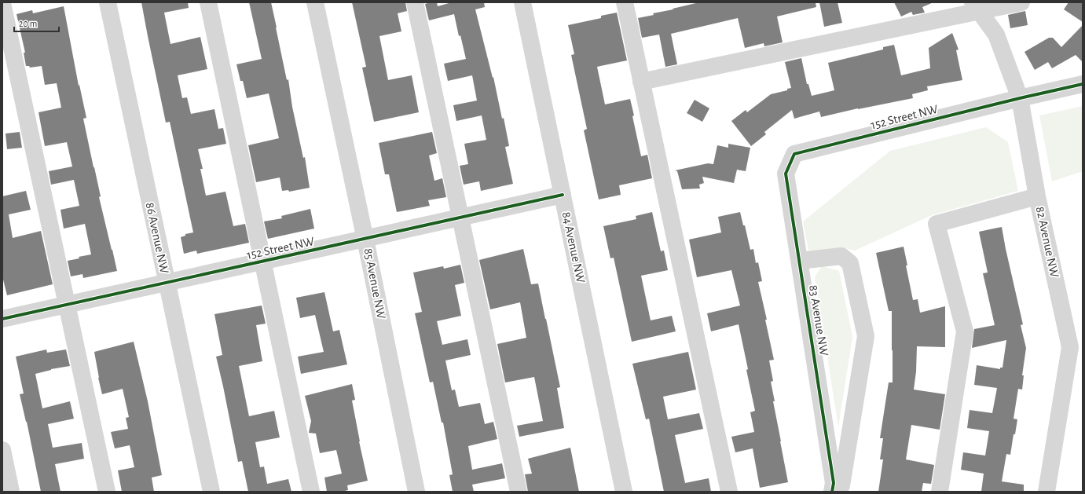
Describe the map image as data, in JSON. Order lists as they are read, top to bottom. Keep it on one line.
{"streets":{"street":["152 Street NW","86 Avenue NW","82 Avenue NW","84 Avenue NW","85 Avenue NW","83 Avenue NW"]},"crossings":[["152 Street NW","86 Avenue NW"],["152 Street NW","82 Avenue NW"],["152 Street NW","84 Avenue NW"],["152 Street NW","85 Avenue NW"],["152 Street NW","83 Avenue NW"]],"scale_bar":"20 m"}
